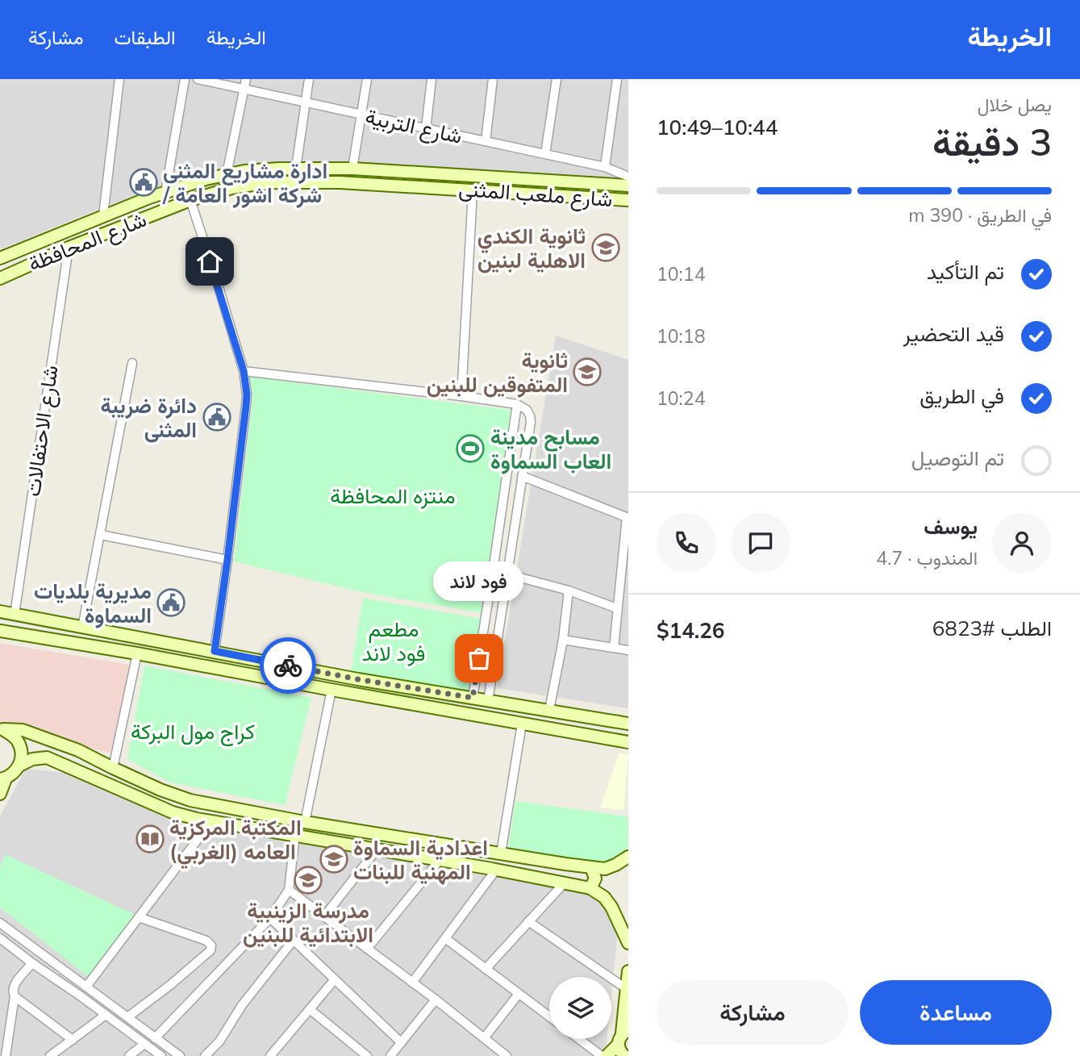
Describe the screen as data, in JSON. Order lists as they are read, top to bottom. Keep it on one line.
{"streets":{"main road":["شارع ملعب المثنى","شارع المحافظة"],"street":["شارع التربية","شارع الاحتفالات"]},"crossings":[["شارع ملعب المثنى","شارع المحافظة"],["شارع المحافظة","شارع الاحتفالات"]],"parks":["منتزه المحافظة","مطعم فود لاند","كراج مول البركة"],"places":{"public building":["ادارة مشاريع المثنى / شركة اشور العامة","دائرة ضريبة المثنى","مديرية بلديات السماوة"],"school or university":["ثانوية الكندي الاهلية لبنين","ثانوية المتفوقين للبنين","اعدادية السماوة المهنية للبنات","مدرسة الزينبية الابتدائية للبنين"],"sports":["مسابح مدينة العاب السماوة"],"other":["فود لاند"],"library":["المكتبة المركزية العامه (الغربي)"]},"page":{"header":"الخريطة","nav":["الخريطة","الطبقات","مشاركة"],"heading":["3 دقيقة","يصل خلال","10:44–10:49"],"panel":["يوسف","المندوب · 4.7","الطلب #6823","$14.26"],"bar":"في الطريق · 390 m","list":[["تم التأكيد","10:14"],["قيد التحضير","10:18"],["في الطريق","10:24"],"تم التوصيل"],"bubble":"فود لاند","buttons":["مساعدة","مشاركة"]}}
